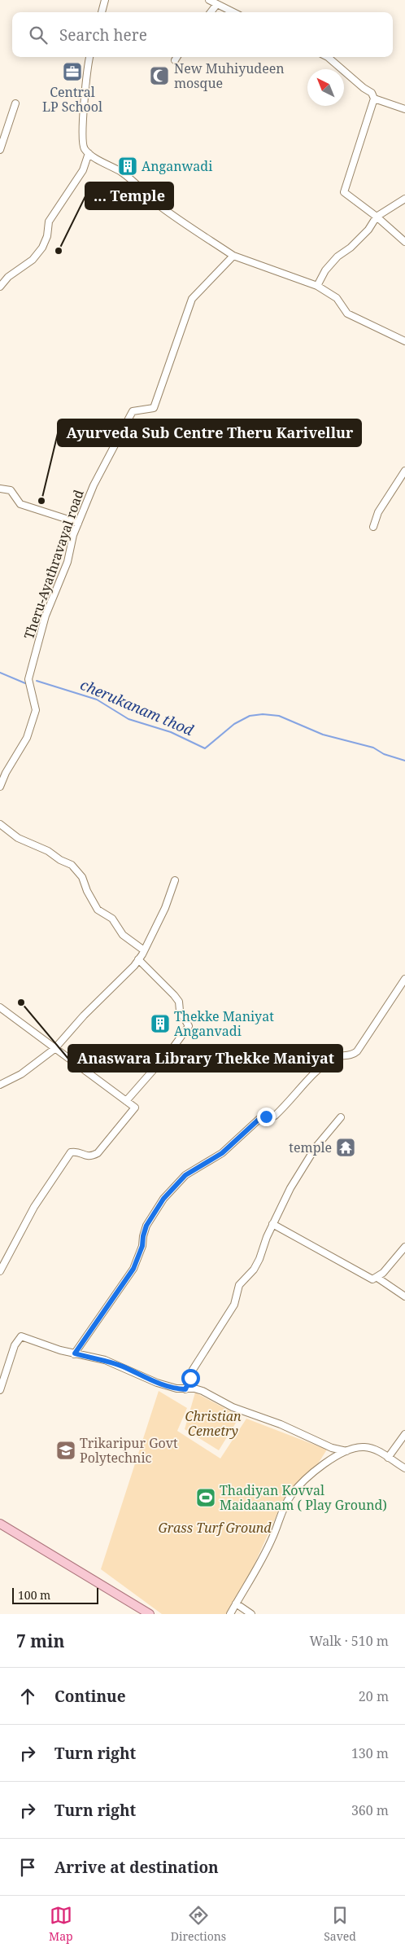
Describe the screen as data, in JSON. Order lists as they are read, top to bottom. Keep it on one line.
{"streets":{"street":["Theru-Ayathravayal road"]},"water":["cherukanam thod"],"parks":["Christian Cemetry","Grass Turf Ground"],"places":{"office":["Central LP School"],"mosque":["New Muhiyudeen mosque"],"building":["Anganwadi","Thekke Maniyat Anganvadi"],"other":["... Temple","Ayurveda Sub Centre Theru Karivellur","Anaswara Library Thekke Maniyat"],"temple":["temple"],"school or university":["Trikaripur Govt Polytechnic"],"sports":["Thadiyan Kovval Maidaanam ( Play Ground)"]},"scale_bar":"100 m","north":"top left","page":{"search":"Search here","scale":"100 m","heading":["7 min","Walk · 510 m"],"list":[["Continue","20 m"],["Turn right","130 m"],["Turn right","360 m"],"Arrive at destination"],"nav":["Map","Directions","Saved"]}}
